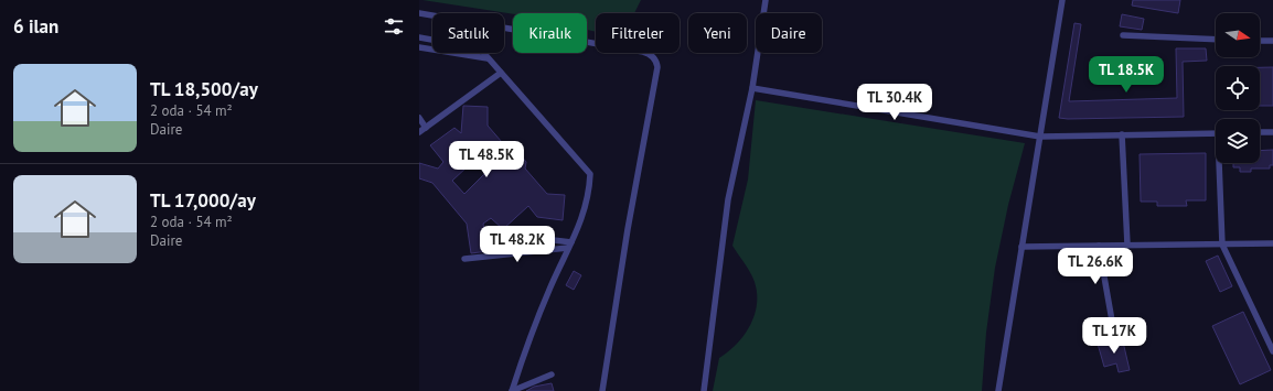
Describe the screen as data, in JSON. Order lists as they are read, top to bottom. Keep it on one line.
{"north":"right","page":{"heading":"6 ilan","chip":["Satılık","Kiralık","Filtreler","Yeni","Daire"],"list":[{"name":"TL 18,500/ay","note":"2 oda · 54 m² · Daire"},{"name":"TL 17,000/ay","note":"2 oda · 54 m² · Daire"}],"price":["TL 18.5K","TL 30.4K","TL 48.5K","TL 48.2K","TL 26.6K","TL 17K"]}}
